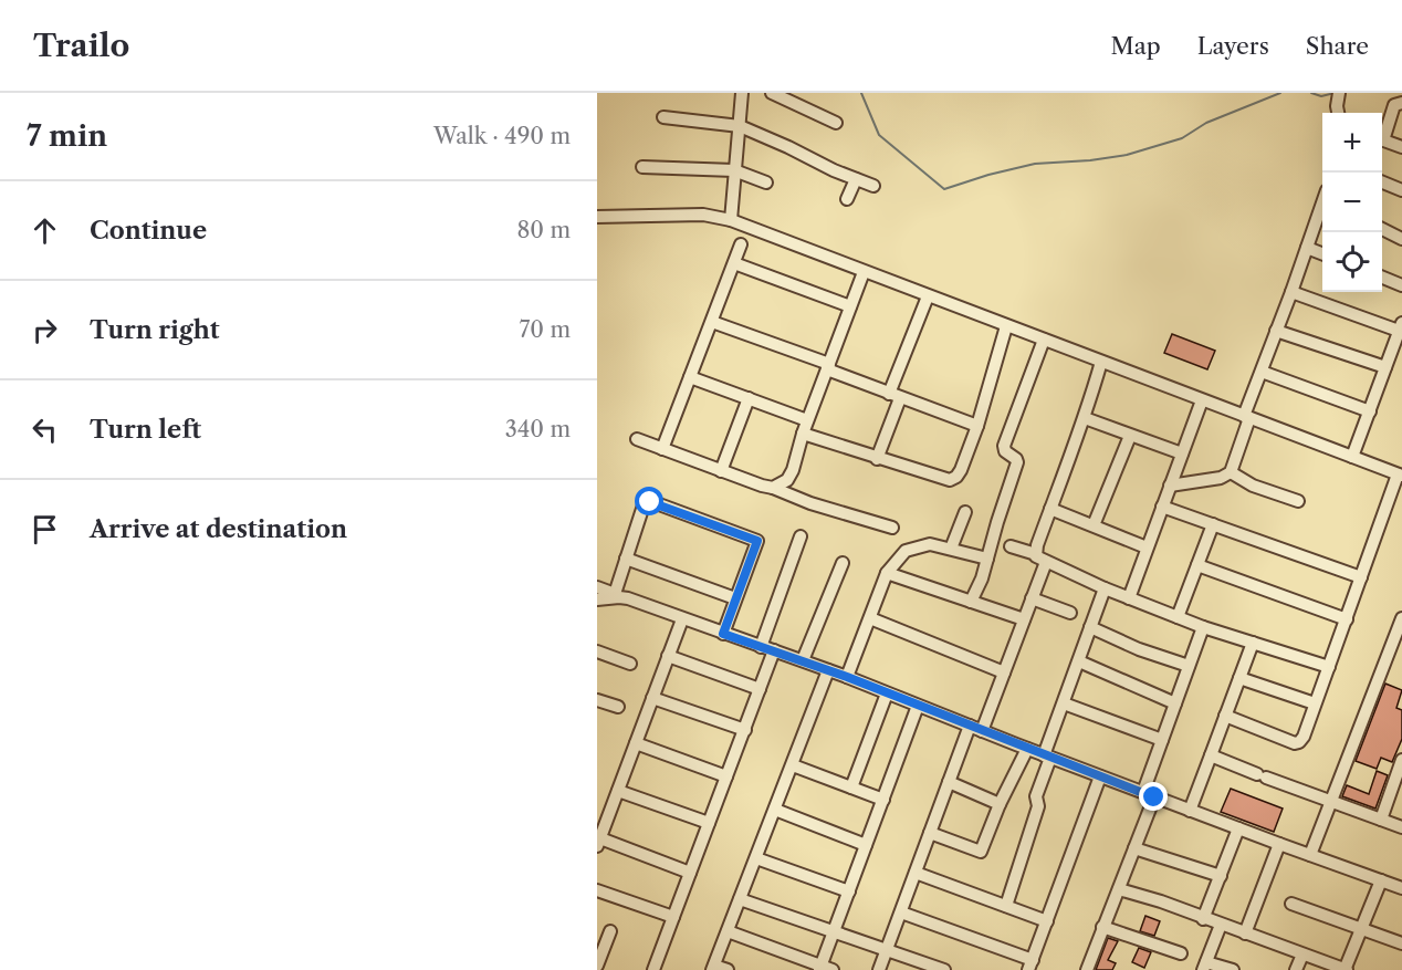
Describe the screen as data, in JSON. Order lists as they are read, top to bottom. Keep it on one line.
{"page":{"header":"Trailo","nav":["Map","Layers","Share"],"heading":["7 min","Walk · 490 m"],"map_buttons":["+","−"],"list":[["Continue","80 m"],["Turn right","70 m"],["Turn left","340 m"],"Arrive at destination"]}}
